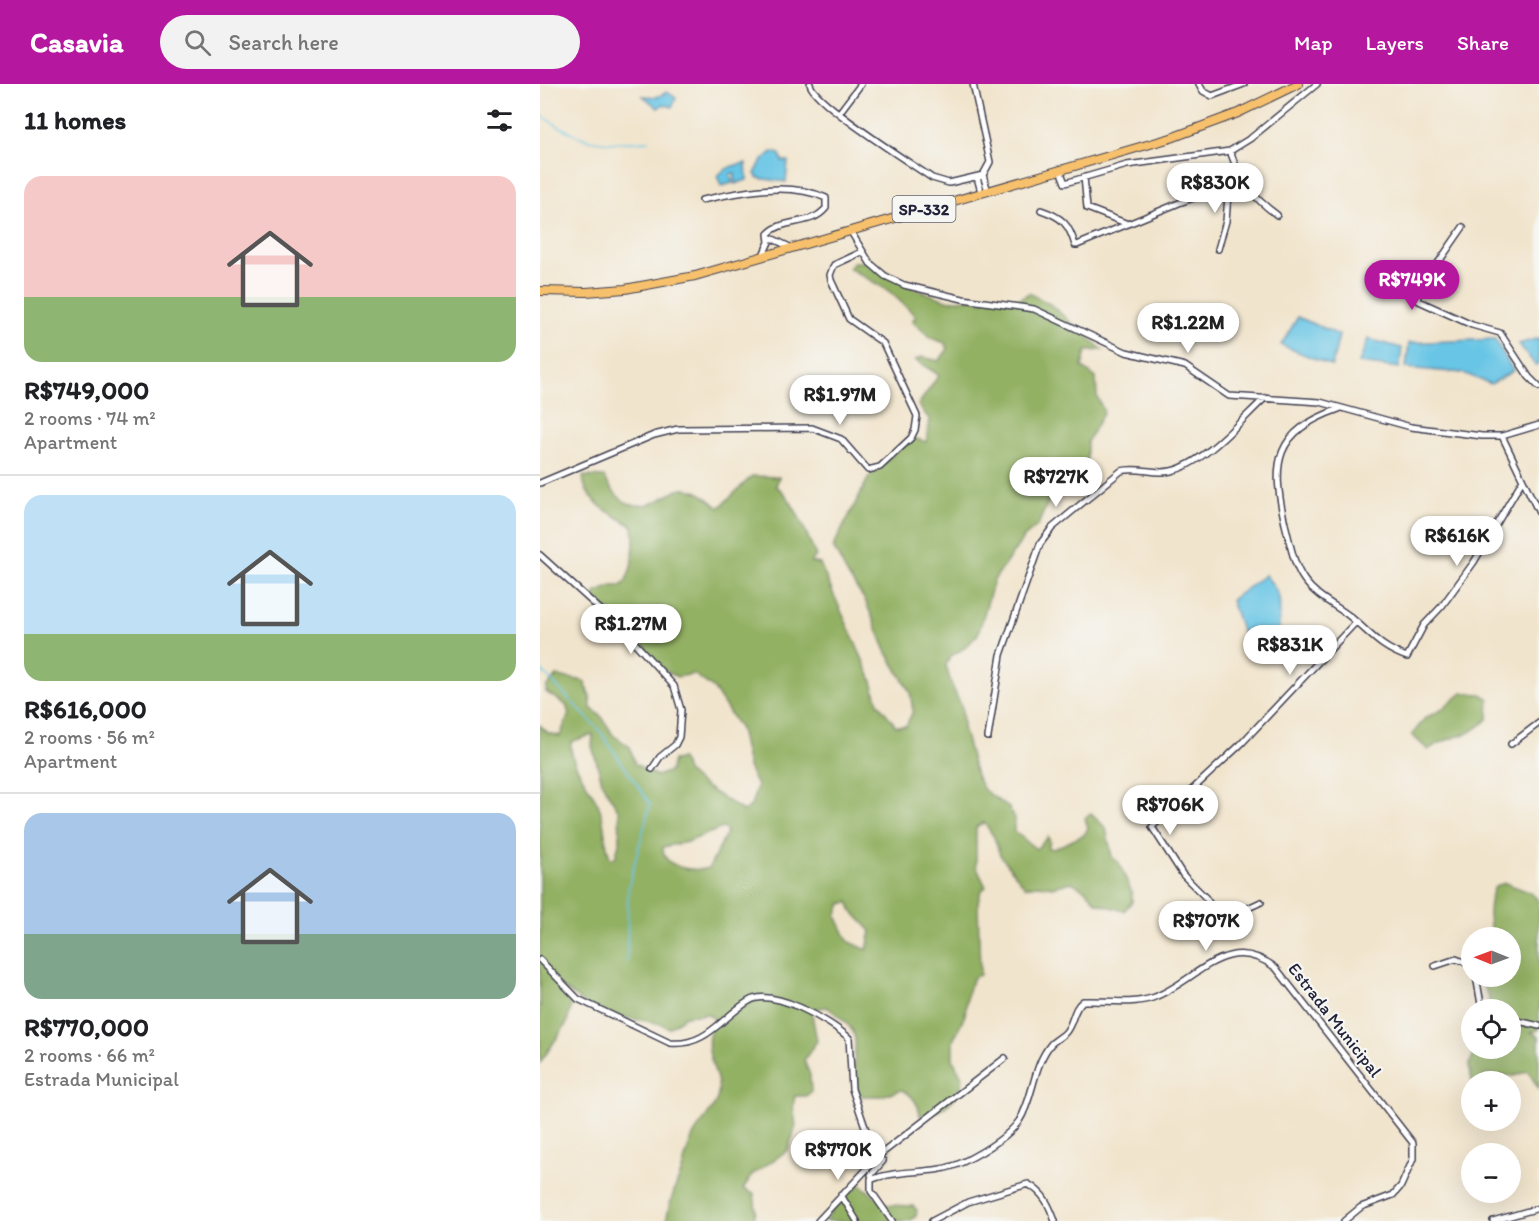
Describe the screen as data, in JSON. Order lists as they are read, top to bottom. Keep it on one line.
{"streets":{"main road":["SP-332"],"street":["Estrada Municipal"]},"north":"left","page":{"header":"Casavia","search":"Search here","nav":["Map","Layers","Share"],"heading":"11 homes","list":[{"name":"R$749,000","note":"2 rooms · 74 m² · Apartment"},{"name":"R$616,000","note":"2 rooms · 56 m² · Apartment"},{"name":"R$770,000","note":"2 rooms · 66 m² · Estrada Municipal"}],"price":["R$830K","R$749K","R$1.22M","R$1.97M","R$727K","R$616K","R$1.27M","R$831K","R$706K","R$707K","R$770K"],"map_buttons":["+","−"]}}
